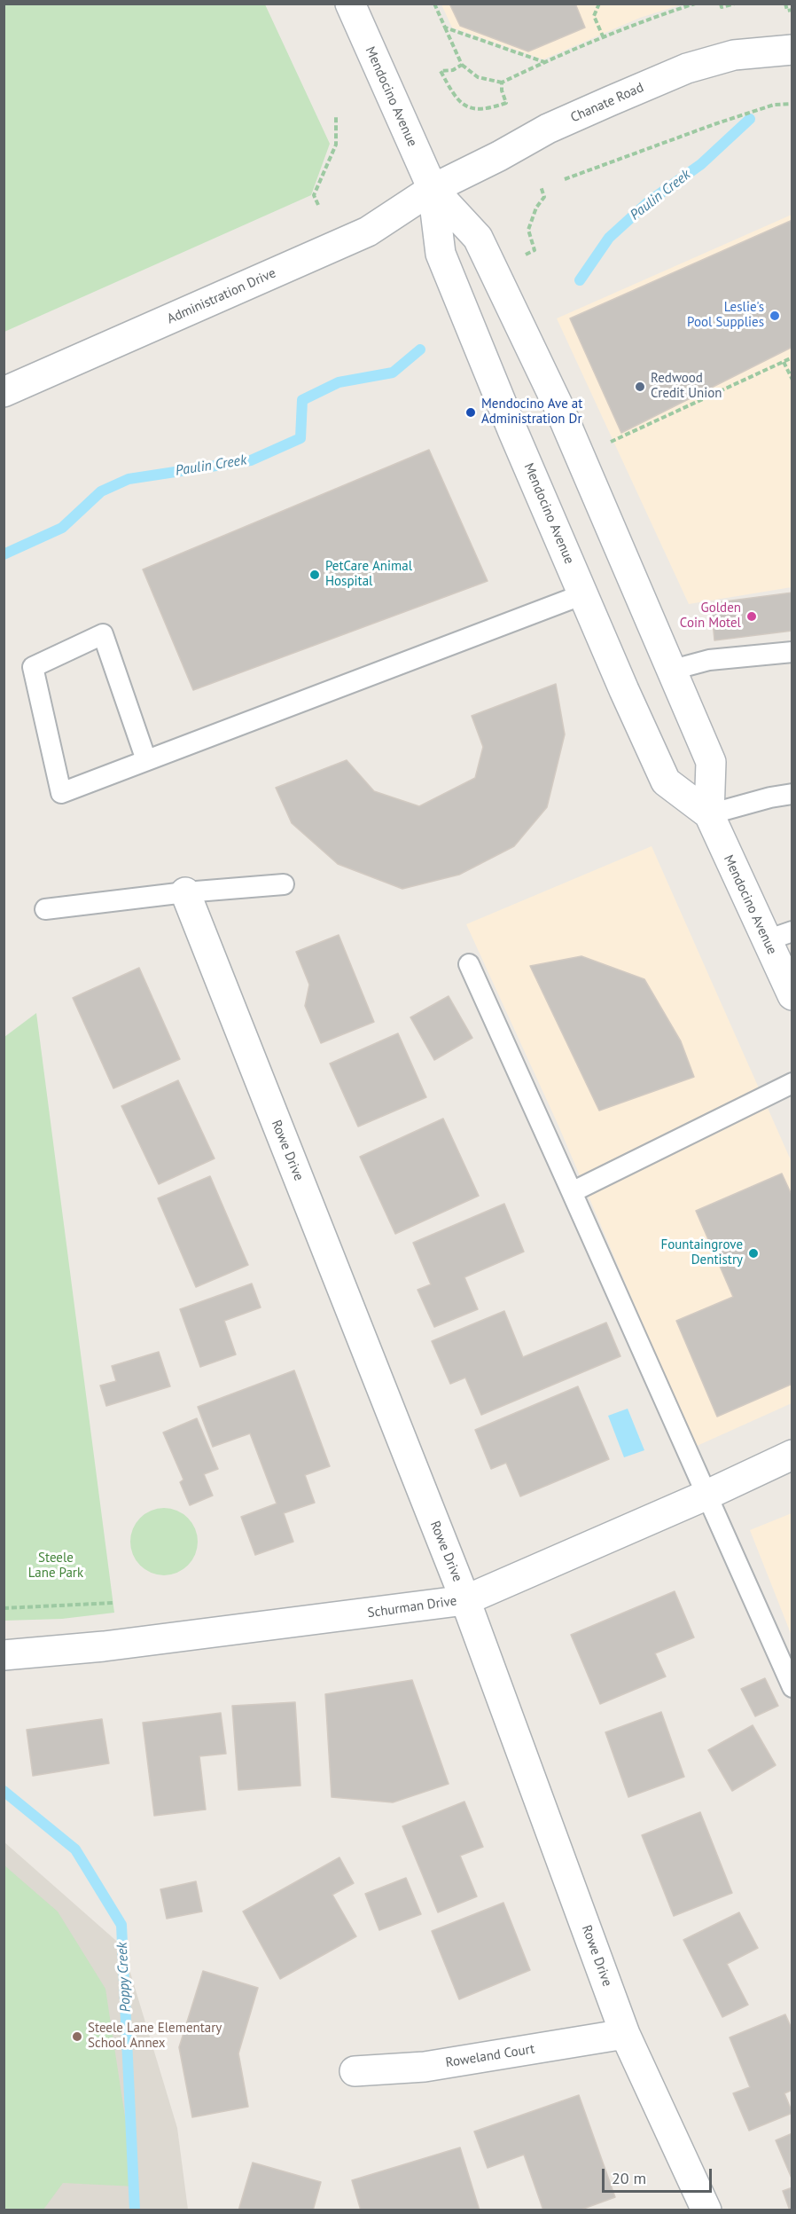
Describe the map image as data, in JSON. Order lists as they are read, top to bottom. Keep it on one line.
{"streets":{"street":["Mendocino Avenue","Chanate Road","Administration Drive","Rowe Drive","Schurman Drive","Roweland Court"]},"crossings":[["Mendocino Avenue","Chanate Road"],["Mendocino Avenue","Administration Drive"],["Chanate Road","Administration Drive"],["Rowe Drive","Schurman Drive"],["Rowe Drive","Roweland Court"]],"water":["Paulin Creek","Poppy Creek"],"parks":["Steele Lane Park"],"places":["Leslie's Pool Supplies","Redwood Credit Union","Mendocino Ave at Administration Dr","PetCare Animal Hospital","Golden Coin Motel","Fountaingrove Dentistry","Steele Lane Elementary School Annex"],"scale_bar":"20 m"}
